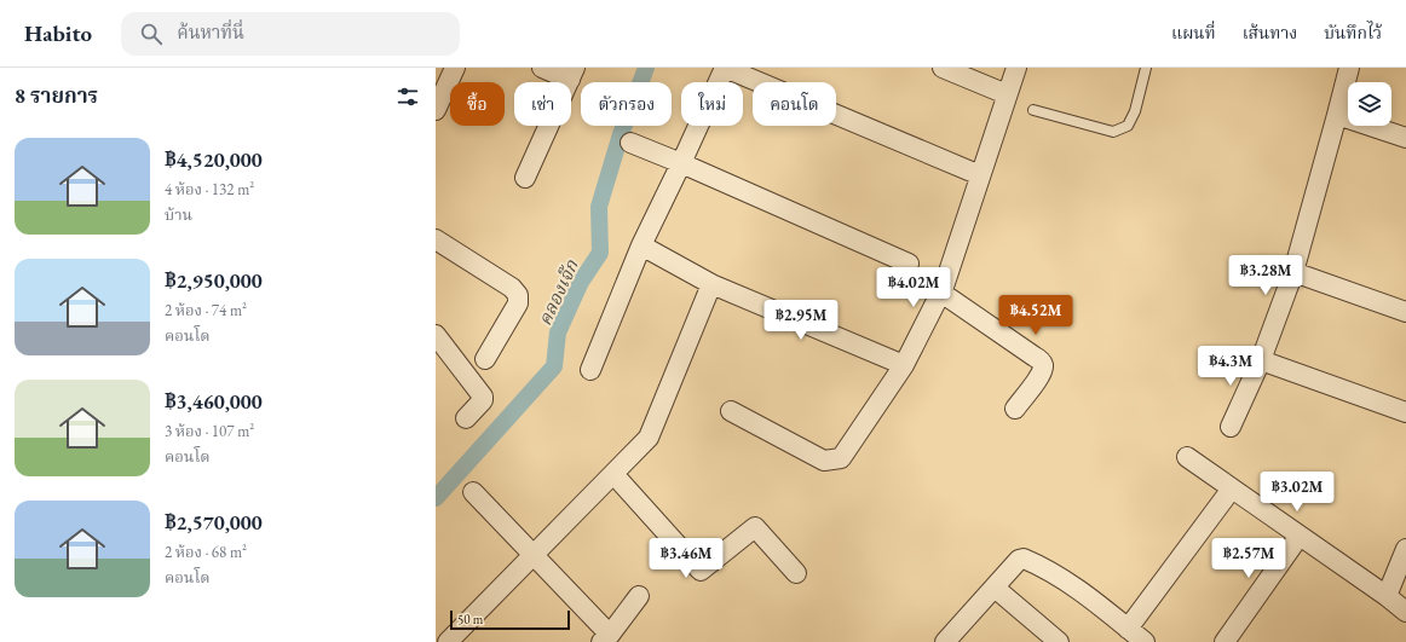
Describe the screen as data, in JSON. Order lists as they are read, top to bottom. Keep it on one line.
{"water":["คลองเจ๊ก"],"scale_bar":"50 m","page":{"header":"Habito","search":"ค้นหาที่นี่","nav":["แผนที่","เส้นทาง","บันทึกไว้"],"heading":"8 รายการ","chip":["ซื้อ","เช่า","ตัวกรอง","ใหม่","คอนโด"],"list":[{"name":"฿4,520,000","note":"4 ห้อง · 132 m² · บ้าน"},{"name":"฿2,950,000","note":"2 ห้อง · 74 m² · คอนโด"},{"name":"฿3,460,000","note":"3 ห้อง · 107 m² · คอนโด"},{"name":"฿2,570,000","note":"2 ห้อง · 68 m² · คอนโด"}],"price":["฿3.28M","฿4.02M","฿4.52M","฿2.95M","฿4.3M","฿3.02M","฿3.46M","฿2.57M"],"scale":"50 m"}}
